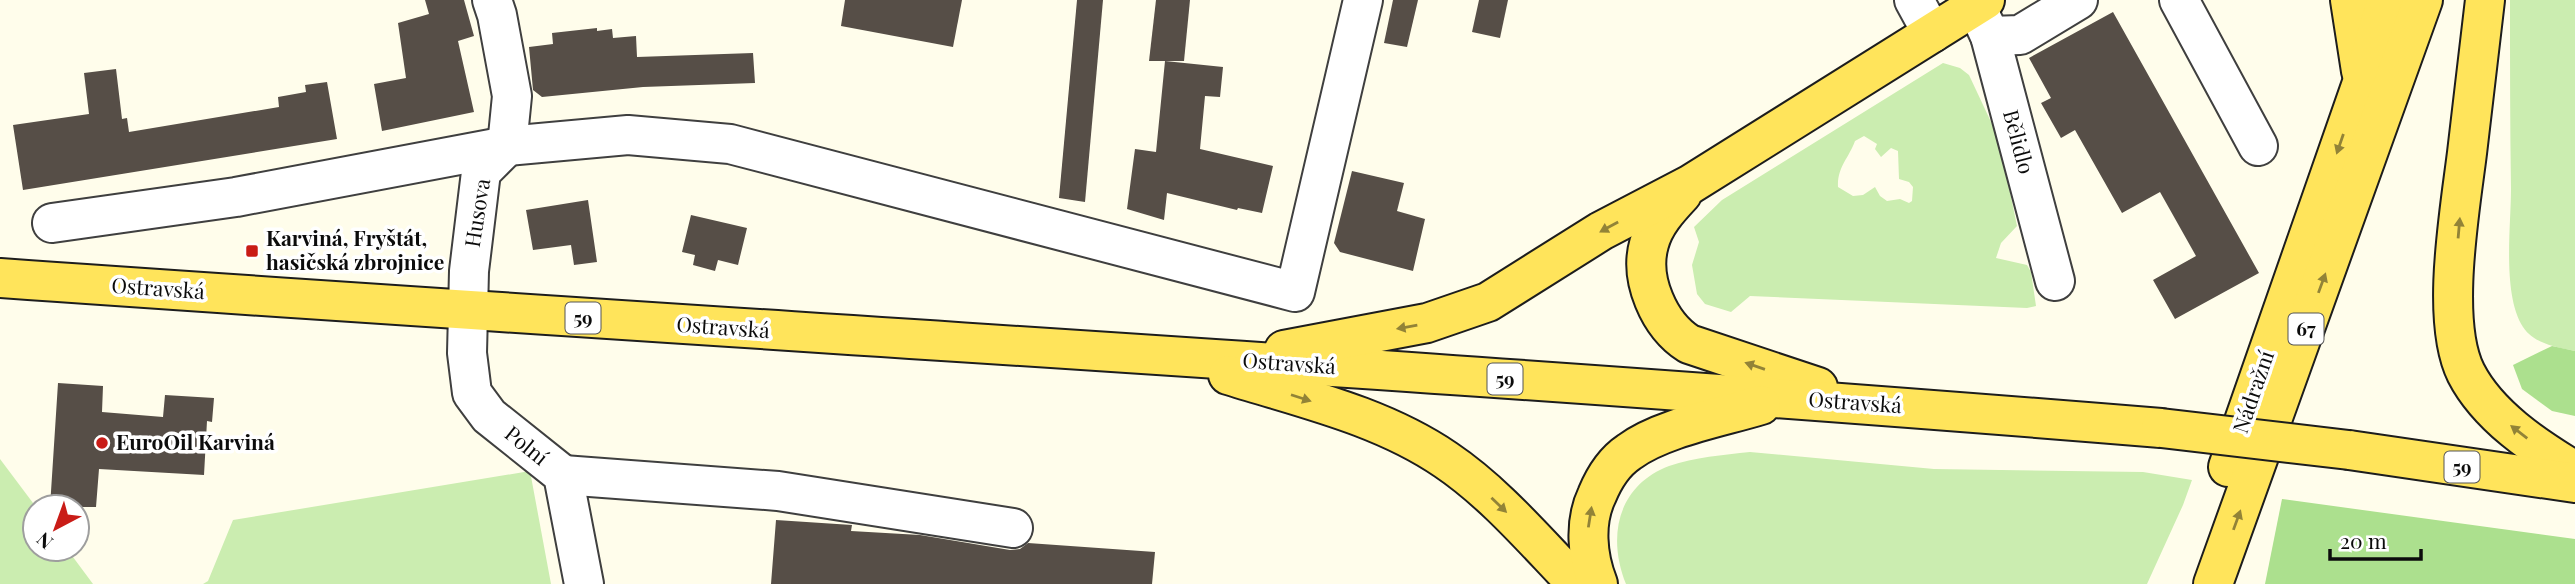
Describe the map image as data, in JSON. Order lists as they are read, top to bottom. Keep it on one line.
{"streets":{"main road":["Ostravská","59","67","Nádražní"],"street":["Bělidlo","Husova","Polní"]},"crossings":[["Husova","Ostravská"],["Husova","Polní"],["Ostravská","Polní"],["67","Nádražní"]],"places":{"transit":["Karviná, Fryštát, hasičská zbrojnice"],"other":["EuroOil Karviná"]},"scale_bar":"20 m","north":"bottom left"}
